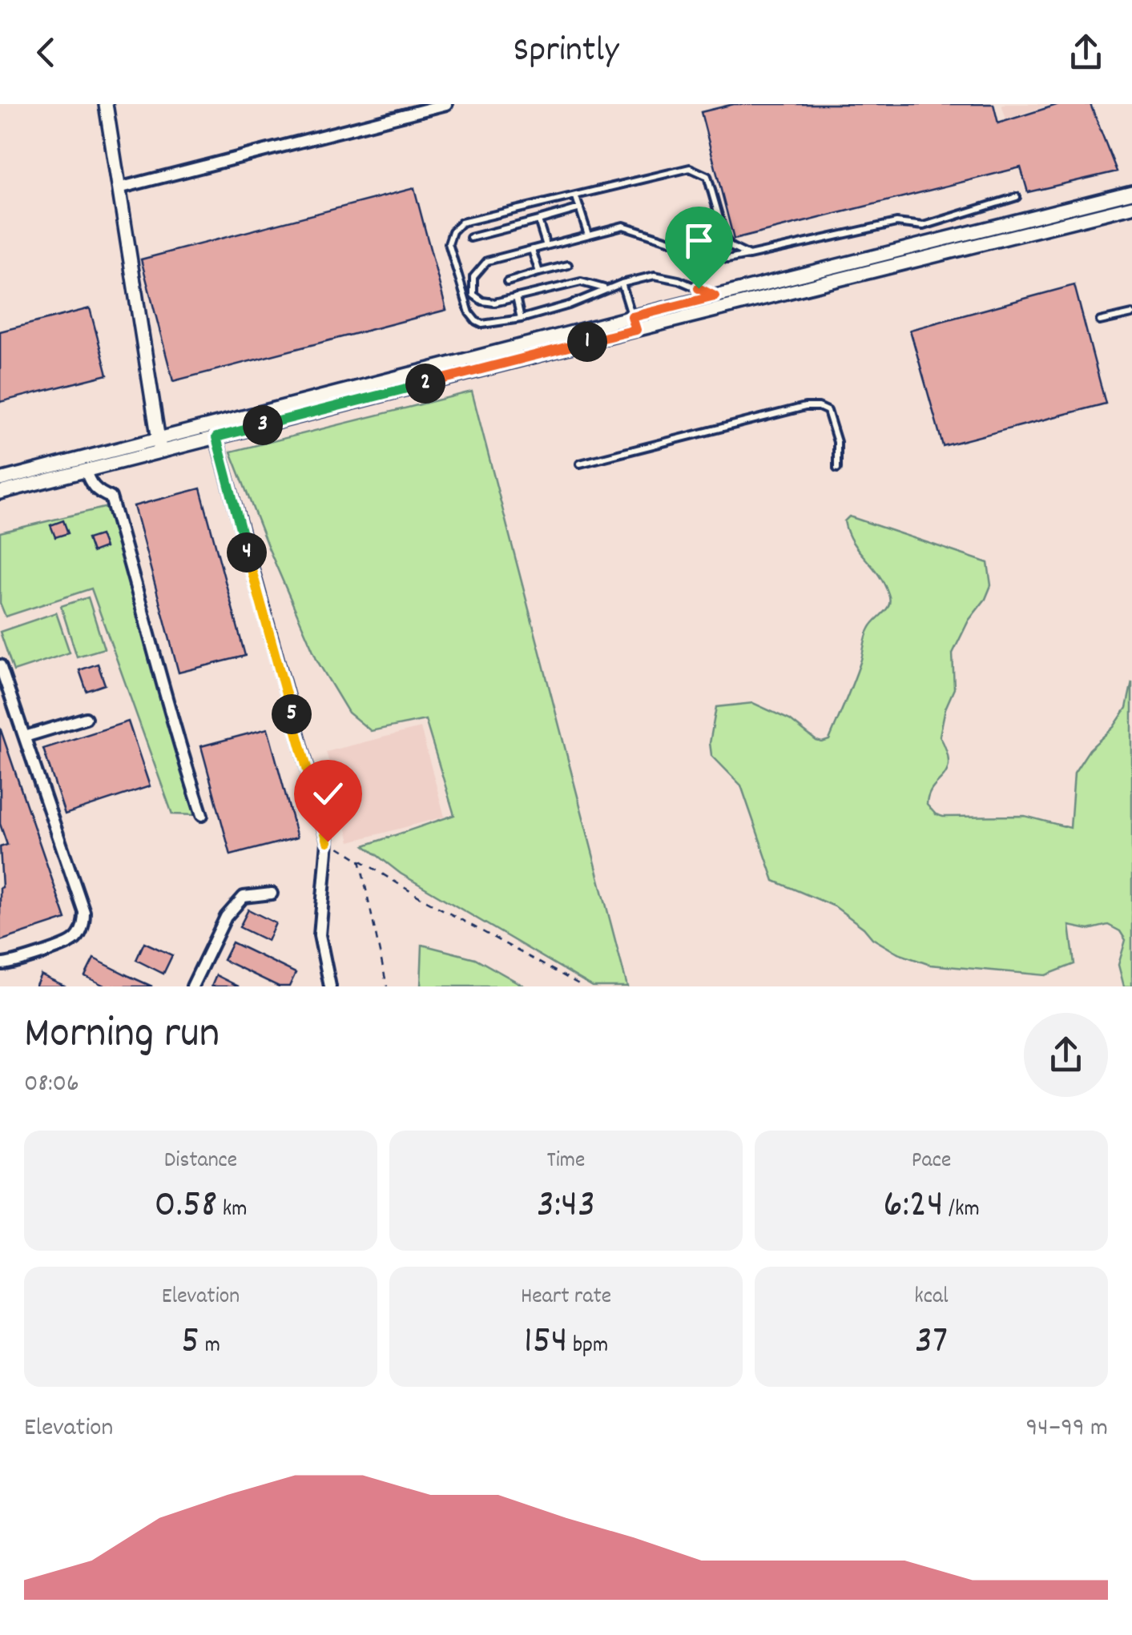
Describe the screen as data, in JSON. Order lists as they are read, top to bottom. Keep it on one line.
{"page":{"header":"Sprintly","pins":["1","2","3","4","5"],"heading":["Morning run","08:06"],"stats":[["Distance","0.58 km"],["Time","3:43"],["Pace","6:24 /km"],["Elevation","5 m"],["Heart rate","154 bpm"],["kcal","37"]],"chart":["Elevation","94–99 m"]}}
